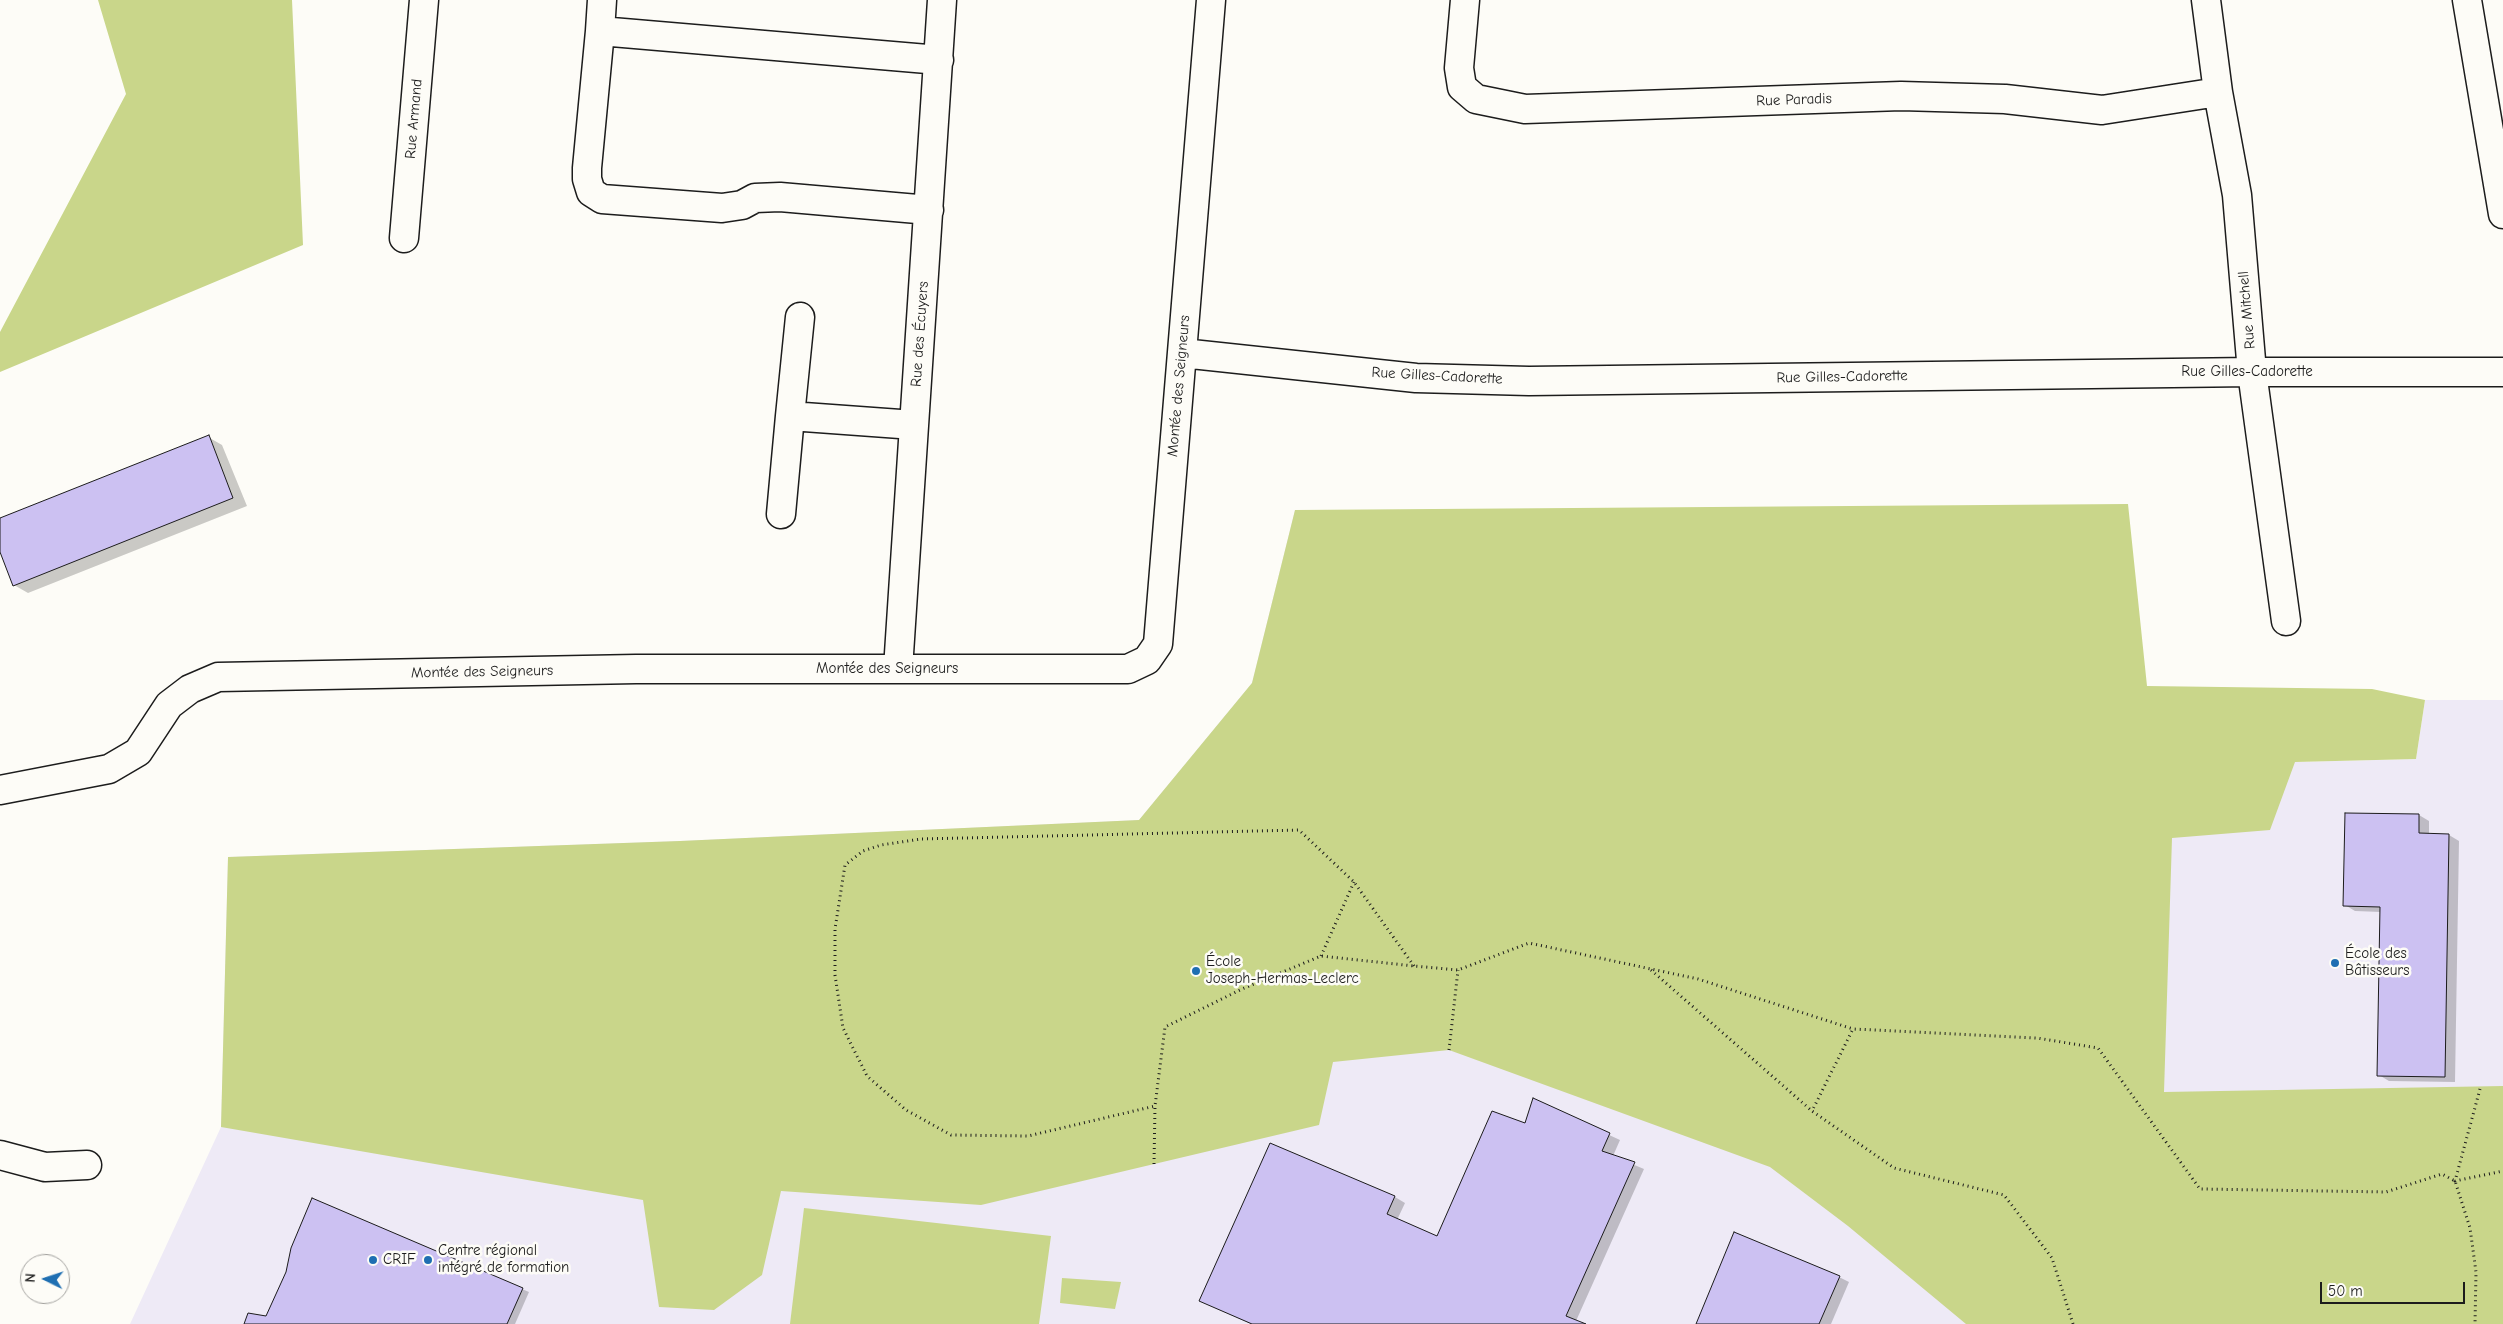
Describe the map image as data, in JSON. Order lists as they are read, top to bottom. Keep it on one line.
{"streets":{"street":["Rue Paradis","Rue Armand","Rue Mitchell","Rue des Écuyers","Rue Gilles-Cadorette","Montée des Seigneurs"]},"crossings":[["Rue Paradis","Rue Mitchell"],["Rue Mitchell","Rue Gilles-Cadorette"],["Rue des Écuyers","Montée des Seigneurs"],["Rue Gilles-Cadorette","Montée des Seigneurs"]],"places":["École des Bâtisseurs","École Joseph-Hermas-Leclerc","CRIF","Centre régional intégré de formation"],"scale_bar":"50 m","north":"left"}
